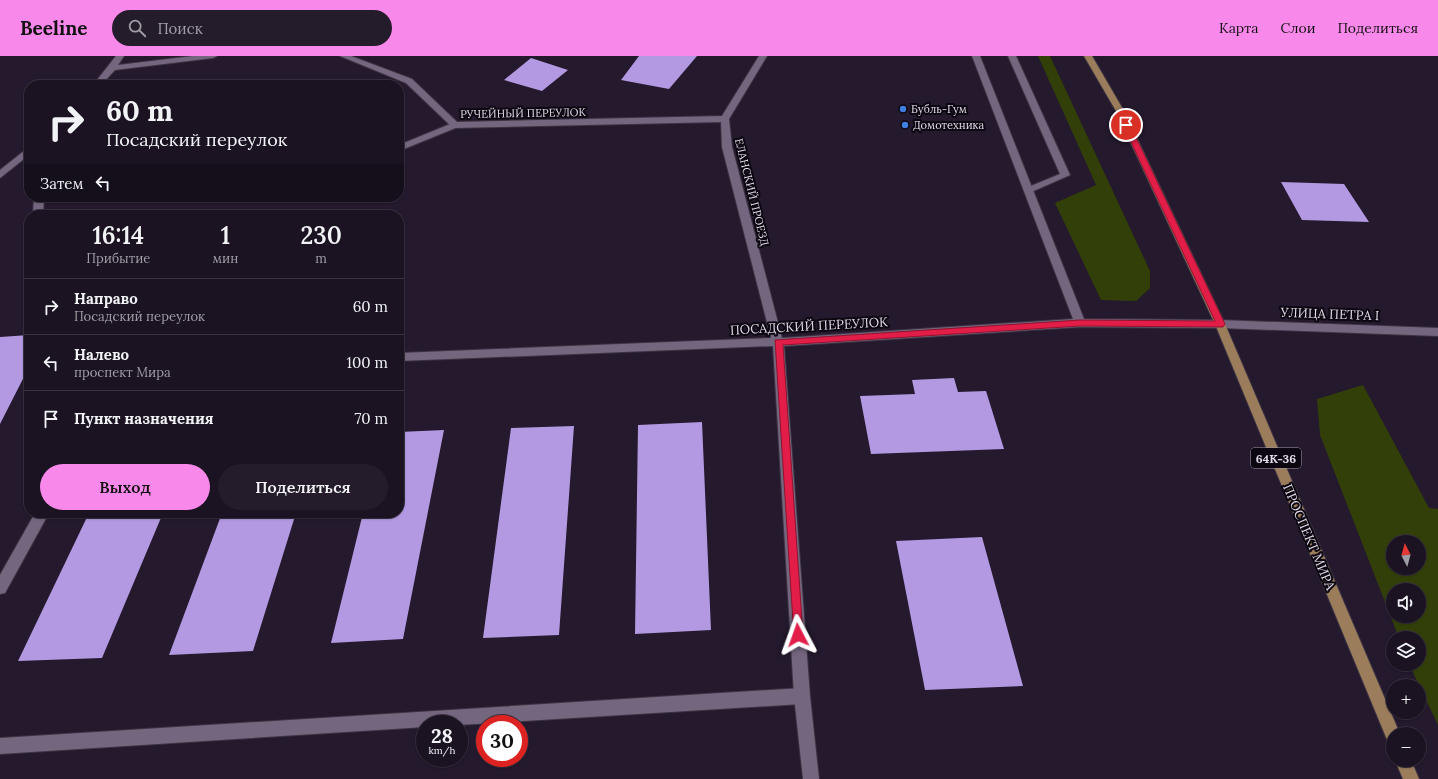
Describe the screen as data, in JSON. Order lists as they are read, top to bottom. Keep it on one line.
{"streets":{"main road":["64К-36","ПРОСПЕКТ МИРА"],"street":["РУЧЕЙНЫЙ ПЕРЕУЛОК","ЕЛАНСКИЙ ПРОЕЗД","УЛИЦА ПЕТРА I","ПОСАДСКИЙ ПЕРЕУЛОК"]},"crossings":[["РУЧЕЙНЫЙ ПЕРЕУЛОК","ЕЛАНСКИЙ ПРОЕЗД"],["ЕЛАНСКИЙ ПРОЕЗД","ПОСАДСКИЙ ПЕРЕУЛОК"],["УЛИЦА ПЕТРА I","ПОСАДСКИЙ ПЕРЕУЛОК"],["УЛИЦА ПЕТРА I","ПРОСПЕКТ МИРА"],["ПОСАДСКИЙ ПЕРЕУЛОК","ПРОСПЕКТ МИРА"]],"places":["Бубль-Гум","Домотехника"],"north":"top","page":{"header":"Beeline","search":"Поиск","nav":["Карта","Слои","Поделиться"],"turn":["60 m","Посадский переулок"],"then":"Затем","eta":["16:14","Прибытие","1","мин","230","m"],"list":[{"name":"Направо","note":"Посадский переулок","value":"60 m"},{"name":"Налево","note":"проспект Мира","value":"100 m"},{"name":"Пункт назначения","value":"70 m"}],"buttons":["Выход","Поделиться"],"map_buttons":["+","−"],"speed":"28 km/h","limit":"30"}}
